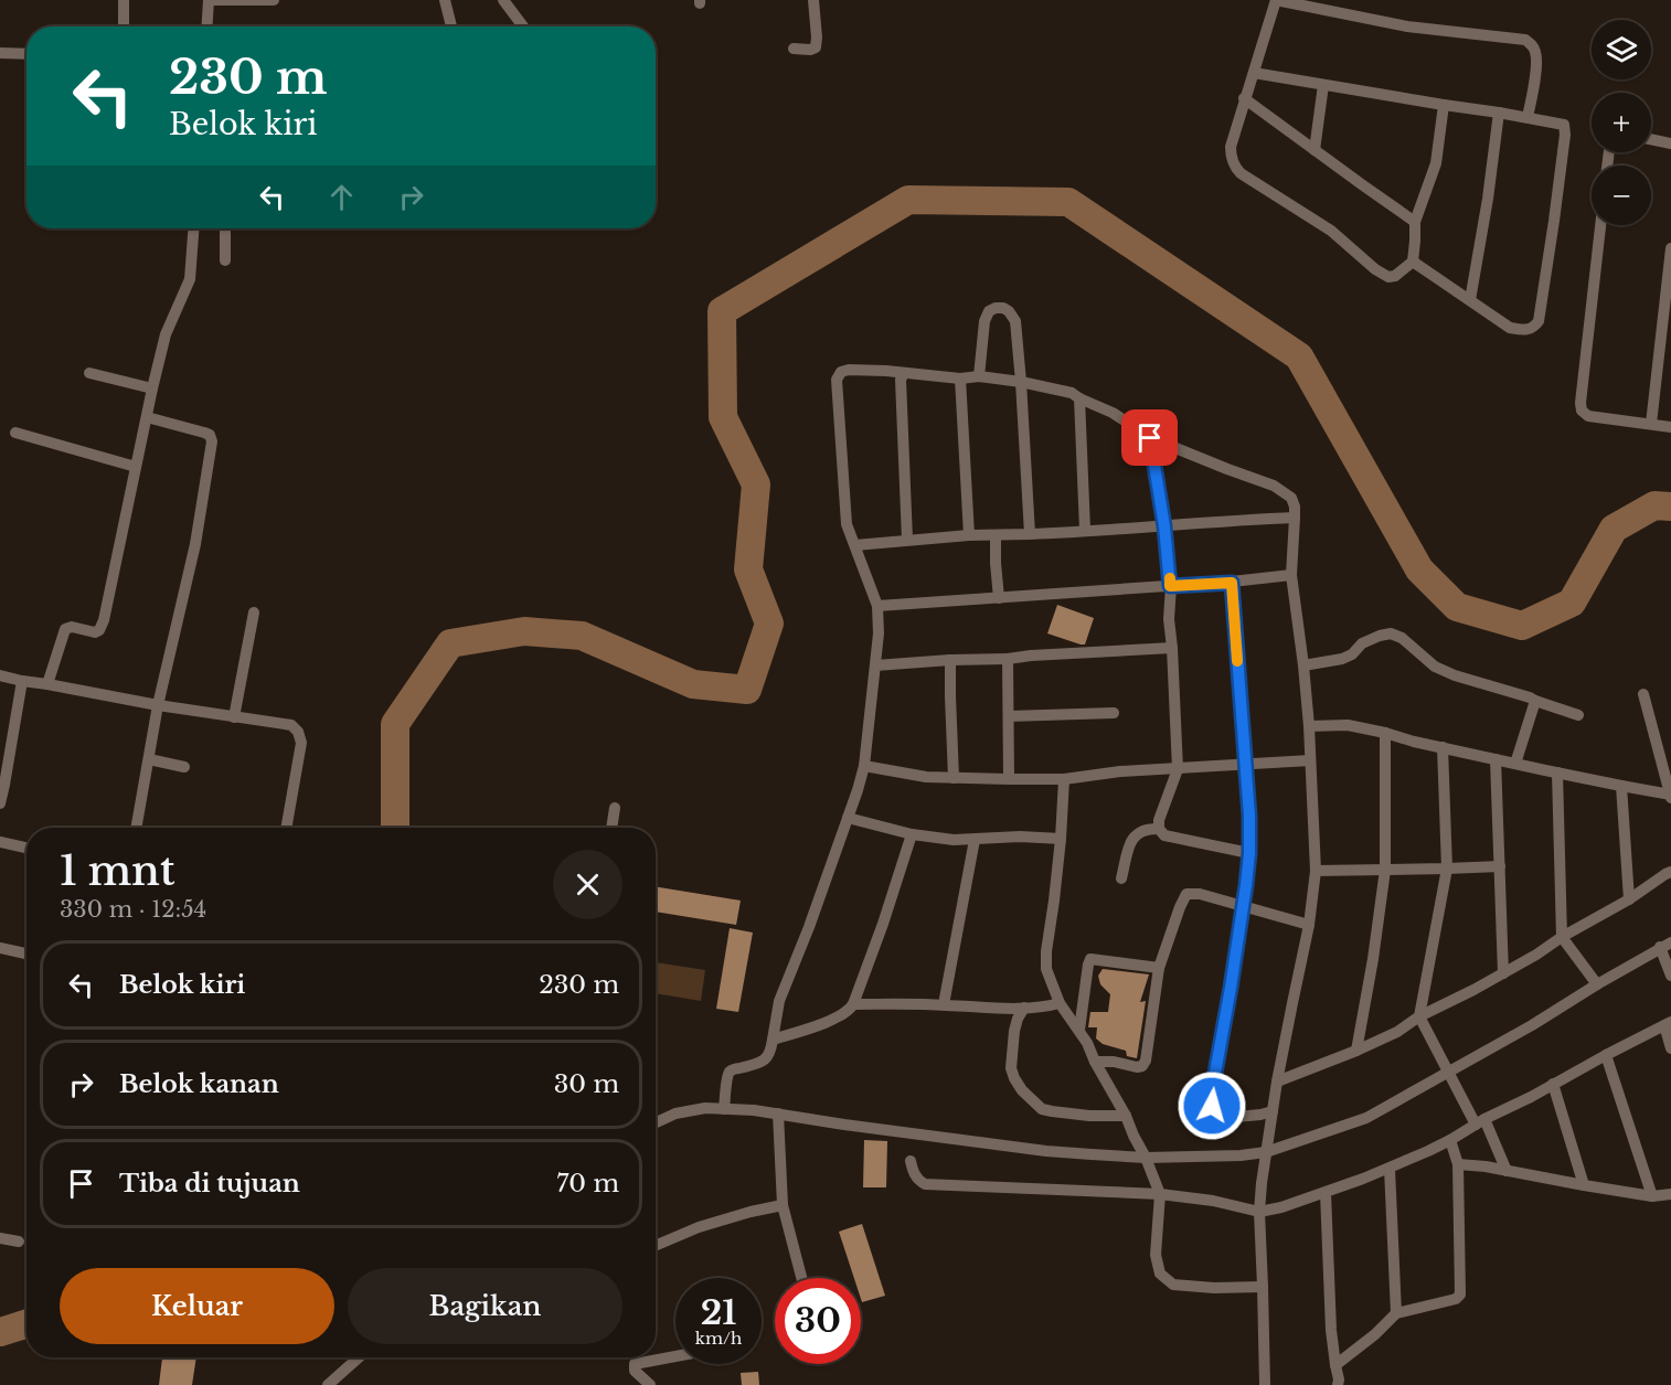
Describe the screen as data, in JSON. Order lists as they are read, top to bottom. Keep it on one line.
{"page":{"map_buttons":["+","−"],"turn":["230 m","Belok kiri"],"heading":["1 mnt","330 m · 12:54"],"list":[{"name":"Belok kiri","value":"230 m"},{"name":"Belok kanan","value":"30 m"},{"name":"Tiba di tujuan","value":"70 m"}],"buttons":["Keluar","Bagikan"],"speed":"21 km/h","limit":"30"}}
